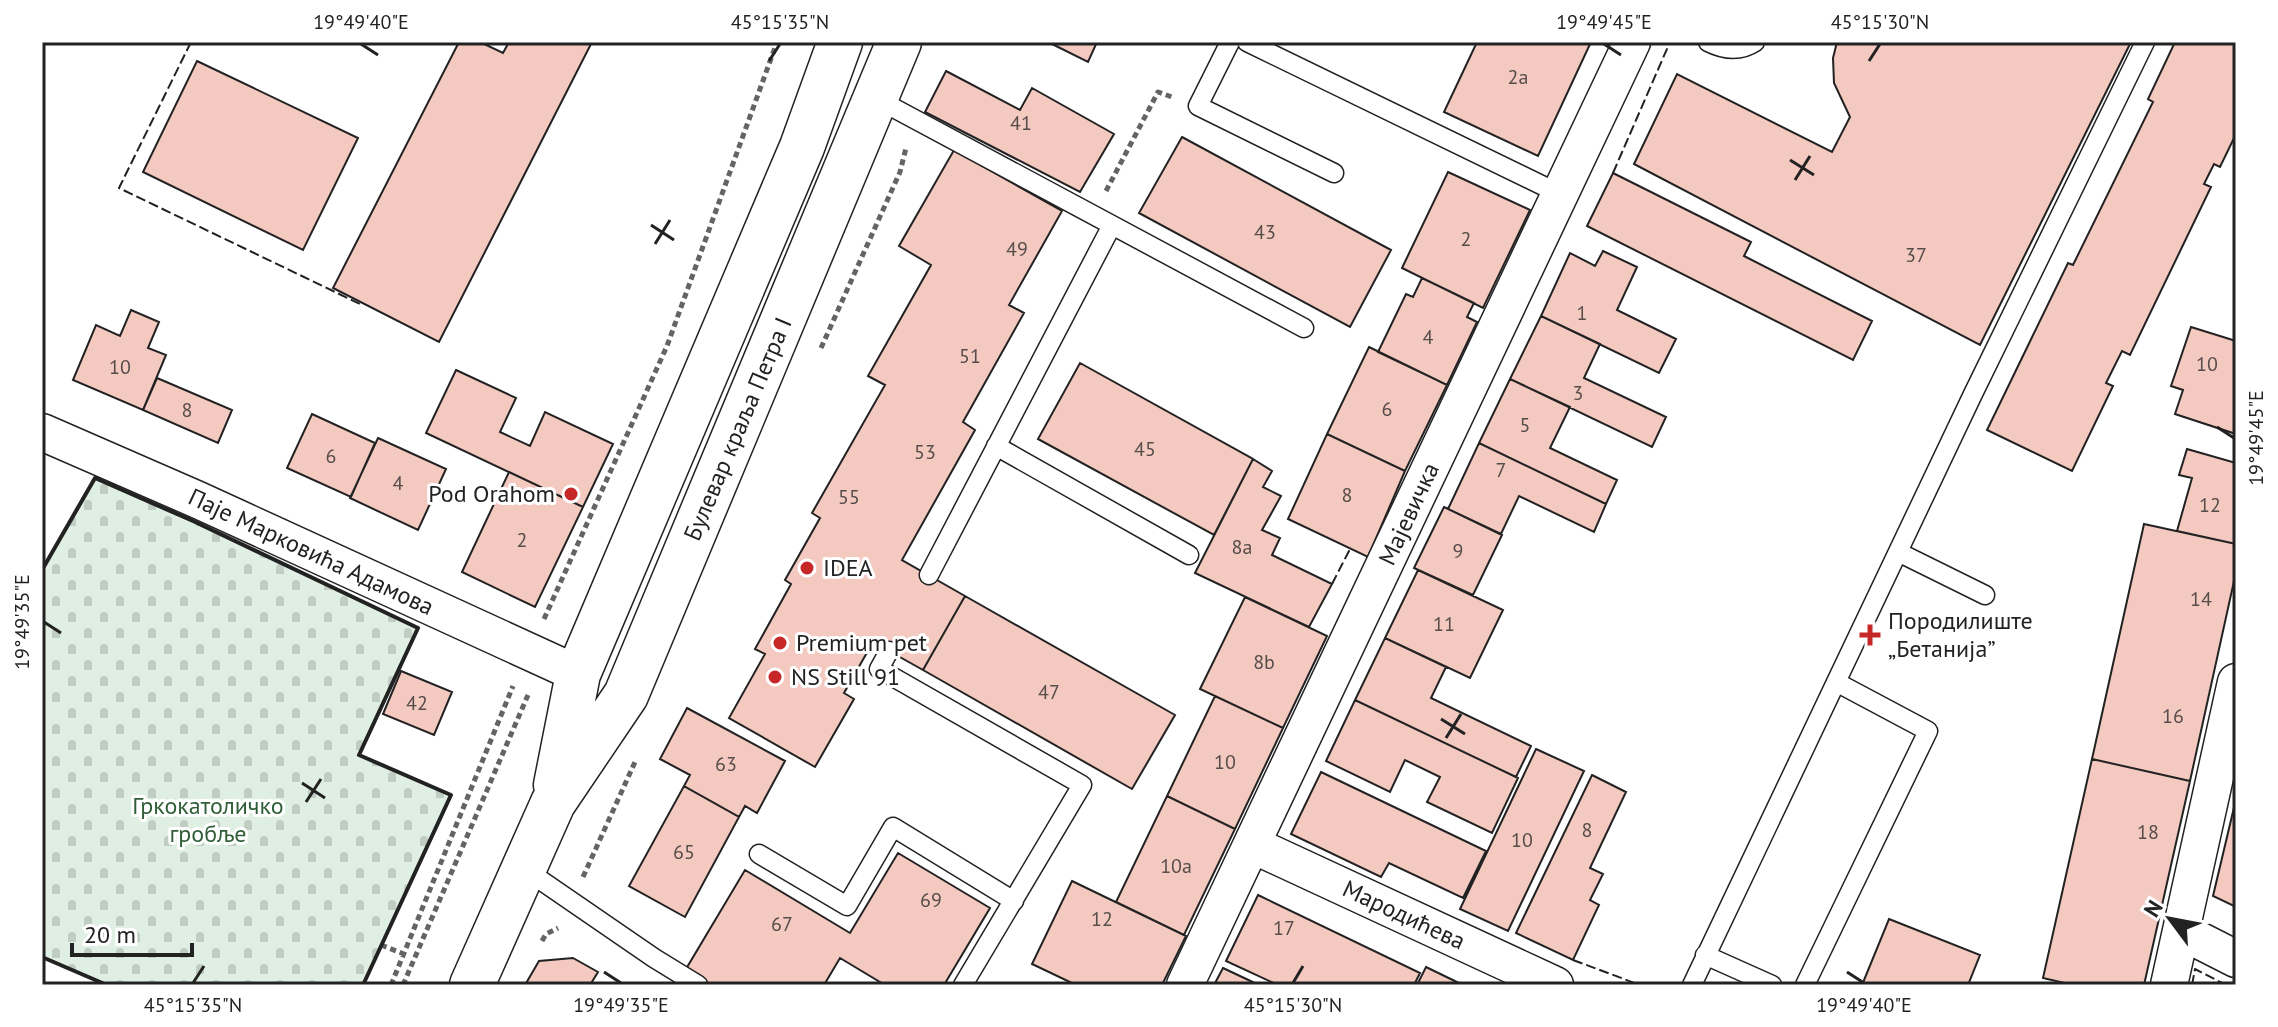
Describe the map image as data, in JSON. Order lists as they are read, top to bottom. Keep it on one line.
{"streets":{"street":["Булевар краља Петра I","Мајевичка","Паје Марковића Адамова","Мародићева"]},"crossings":[["Булевар краља Петра I","Паје Марковића Адамова"],["Мајевичка","Мародићева"]],"parks":["Гркокатоличко гробље"],"places":{"other":["Pod Orahom","IDEA","Premium pet","NS Still 91"],"health":["Породилиште „Бетанија”"]},"house_numbers":["2a","41","43","2","49","37","1","4","51","10","10","3","6","8","5","45","53","6","7","4","8","55","12","2","8a","9","14","11","8b","47","42","16","10","63","8","18","10","65","10a","69","12","67","17"],"scale_bar":"20 m","north":"top left","coordinates":["19°49'40\"E","45°15'35\"N","19°49'45\"E","45°15'30\"N","19°49'35\"E"]}
